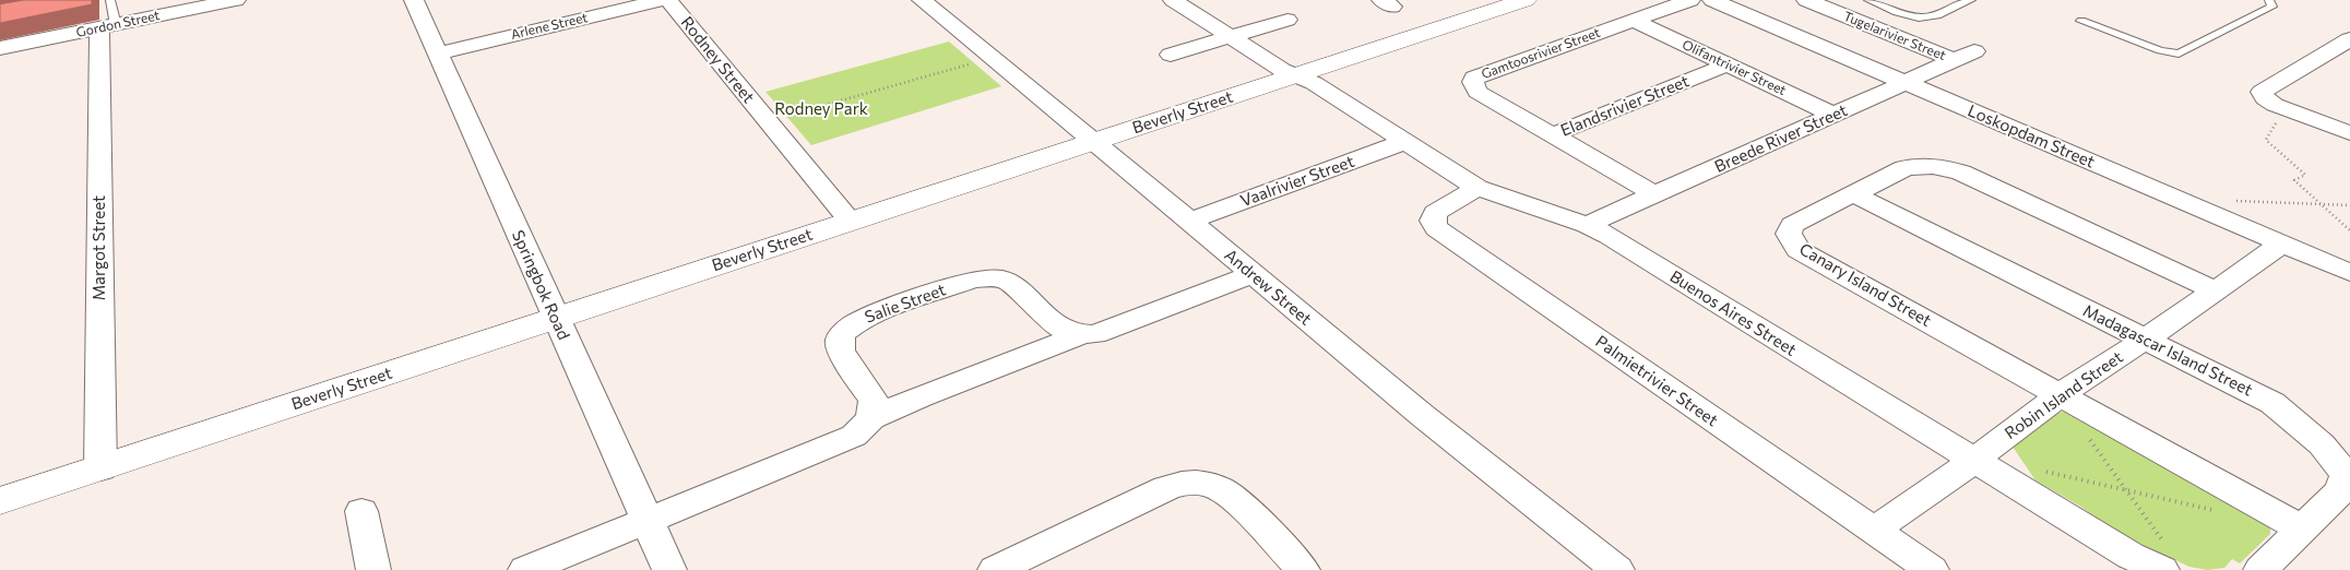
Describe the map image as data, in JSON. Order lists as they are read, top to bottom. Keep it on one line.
{"streets":{"street":["Gordon Street","Arlene Street","Tugelarivier Street","Gamtoosrivier Street","Rodney Street","Olifantrivier Street","Elandsrivier Street","Beverly Street","Loskopdam Street","Breede River Street","Vaalrivier Street","Margot Street","Springbok Road","Canary Island Street","Andrew Street","Salie Street","Buenos Aires Street","Madagascar Island Street","Palmietrivier Street","Robin Island Street"]},"crossings":[["Gordon Street","Margot Street"],["Arlene Street","Springbok Road"],["Tugelarivier Street","Breede River Street"],["Gamtoosrivier Street","Olifantrivier Street"],["Gamtoosrivier Street","Elandsrivier Street"],["Gamtoosrivier Street","Breede River Street"],["Rodney Street","Beverly Street"],["Olifantrivier Street","Elandsrivier Street"],["Olifantrivier Street","Breede River Street"],["Beverly Street","Margot Street"],["Beverly Street","Springbok Road"],["Beverly Street","Andrew Street"],["Beverly Street","Buenos Aires Street"],["Loskopdam Street","Breede River Street"],["Loskopdam Street","Robin Island Street"],["Breede River Street","Buenos Aires Street"],["Vaalrivier Street","Andrew Street"],["Vaalrivier Street","Buenos Aires Street"],["Canary Island Street","Madagascar Island Street"],["Canary Island Street","Robin Island Street"],["Andrew Street","Salie Street"],["Buenos Aires Street","Palmietrivier Street"],["Buenos Aires Street","Robin Island Street"],["Madagascar Island Street","Robin Island Street"],["Palmietrivier Street","Robin Island Street"]],"parks":["Rodney Park"]}
